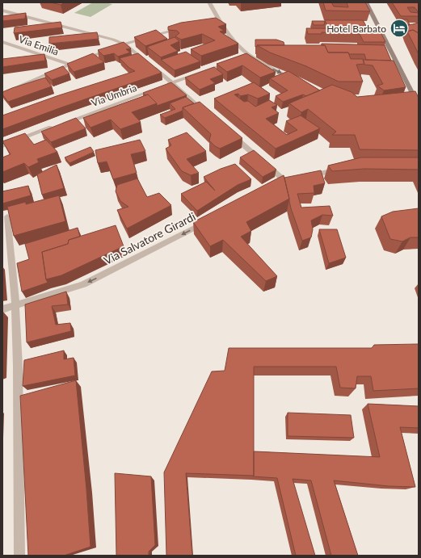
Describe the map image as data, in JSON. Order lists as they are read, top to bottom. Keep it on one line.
{"streets":{"street":["Via Emilia","Via Umbria","Via Salvatore Girardi"]},"one_way":["Via Salvatore Girardi"],"places":{"hotel":["Hotel Barbato"]}}
